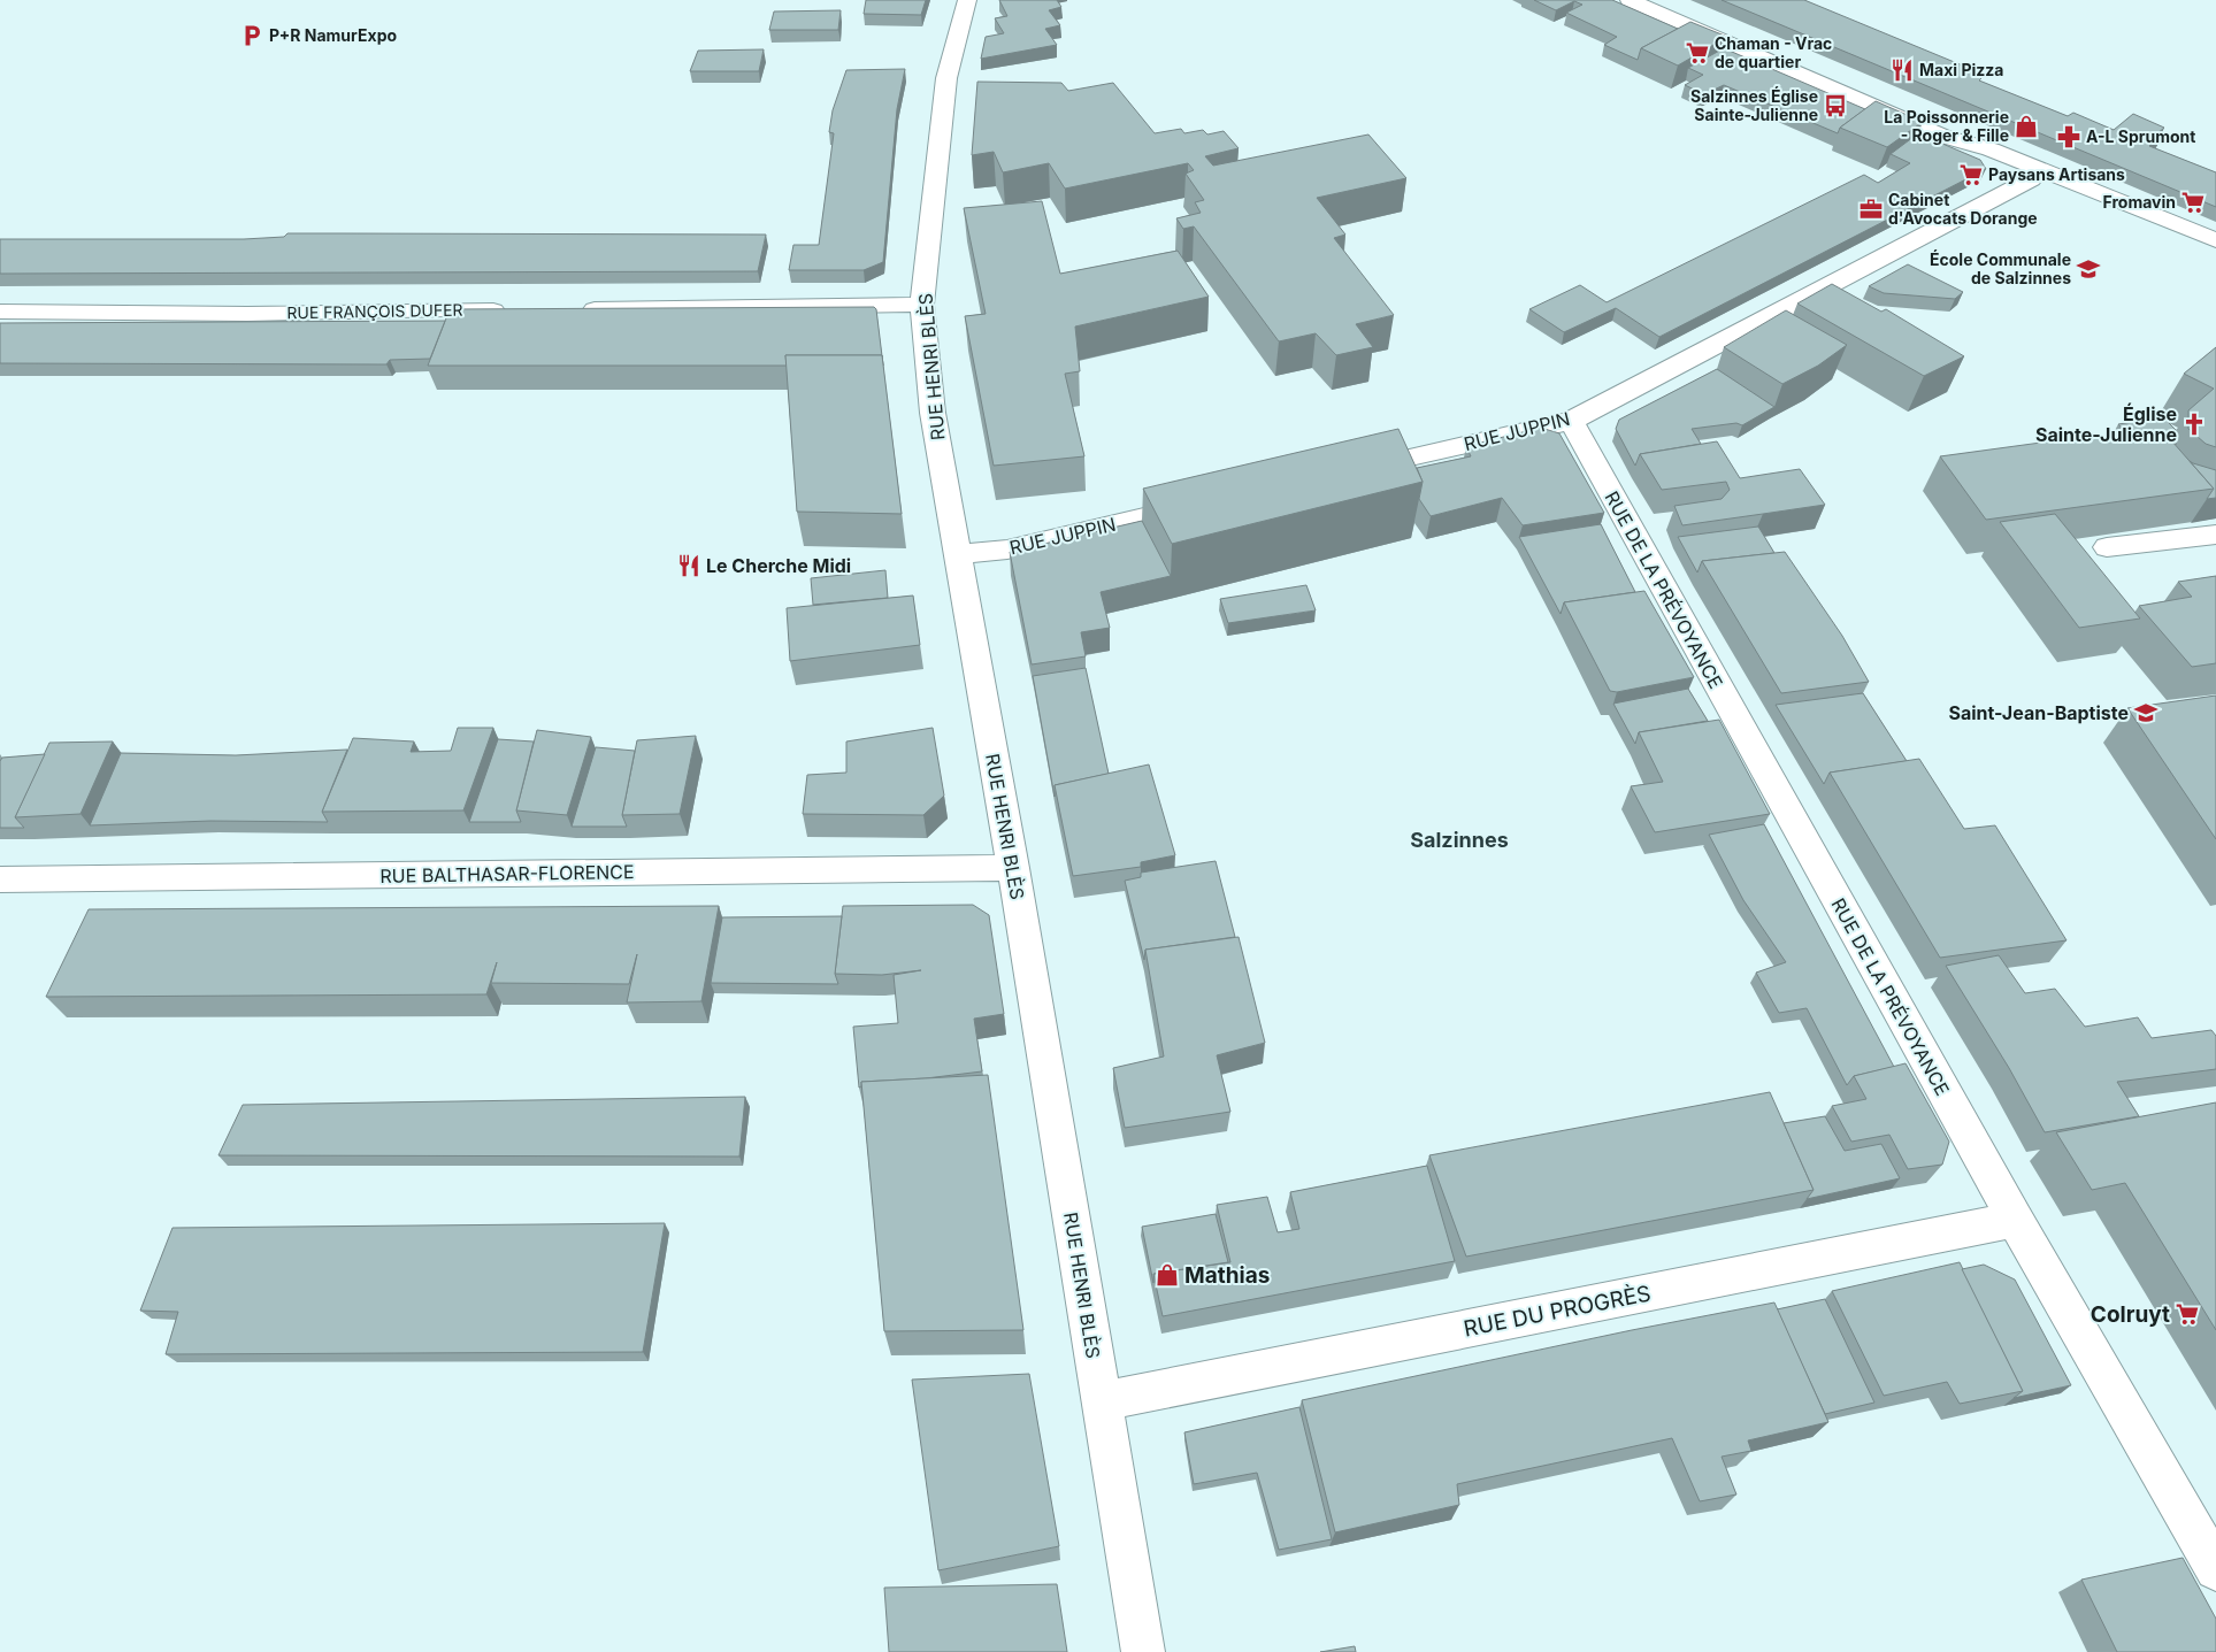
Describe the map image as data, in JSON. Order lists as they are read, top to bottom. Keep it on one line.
{"streets":{"street":["RUE FRANÇOIS DUFER","RUE HENRI BLÈS","RUE JUPPIN","RUE DE LA PRÉVOYANCE","RUE BALTHASAR-FLORENCE","RUE DU PROGRÈS"]},"crossings":[["RUE HENRI BLÈS","RUE JUPPIN"],["RUE HENRI BLÈS","RUE BALTHASAR-FLORENCE"],["RUE HENRI BLÈS","RUE DU PROGRÈS"],["RUE JUPPIN","RUE DE LA PRÉVOYANCE"],["RUE DE LA PRÉVOYANCE","RUE DU PROGRÈS"]],"districts":["Salzinnes"],"places":{"parking":["P+R NamurExpo"],"supermarket":["Chaman - Vrac de quartier","Paysans Artisans","Fromavin","Colruyt"],"restaurant":["Maxi Pizza","Le Cherche Midi"],"bus stop":["Salzinnes Église Sainte-Julienne"],"shop":["La Poissonnerie - Roger & Fille","Mathias"],"pharmacy":["A-L Sprumont"],"office":["Cabinet d'Avocats Dorange"],"school or university":["École Communale de Salzinnes","Saint-Jean-Baptiste"],"church":["Église Sainte-Julienne"]}}
